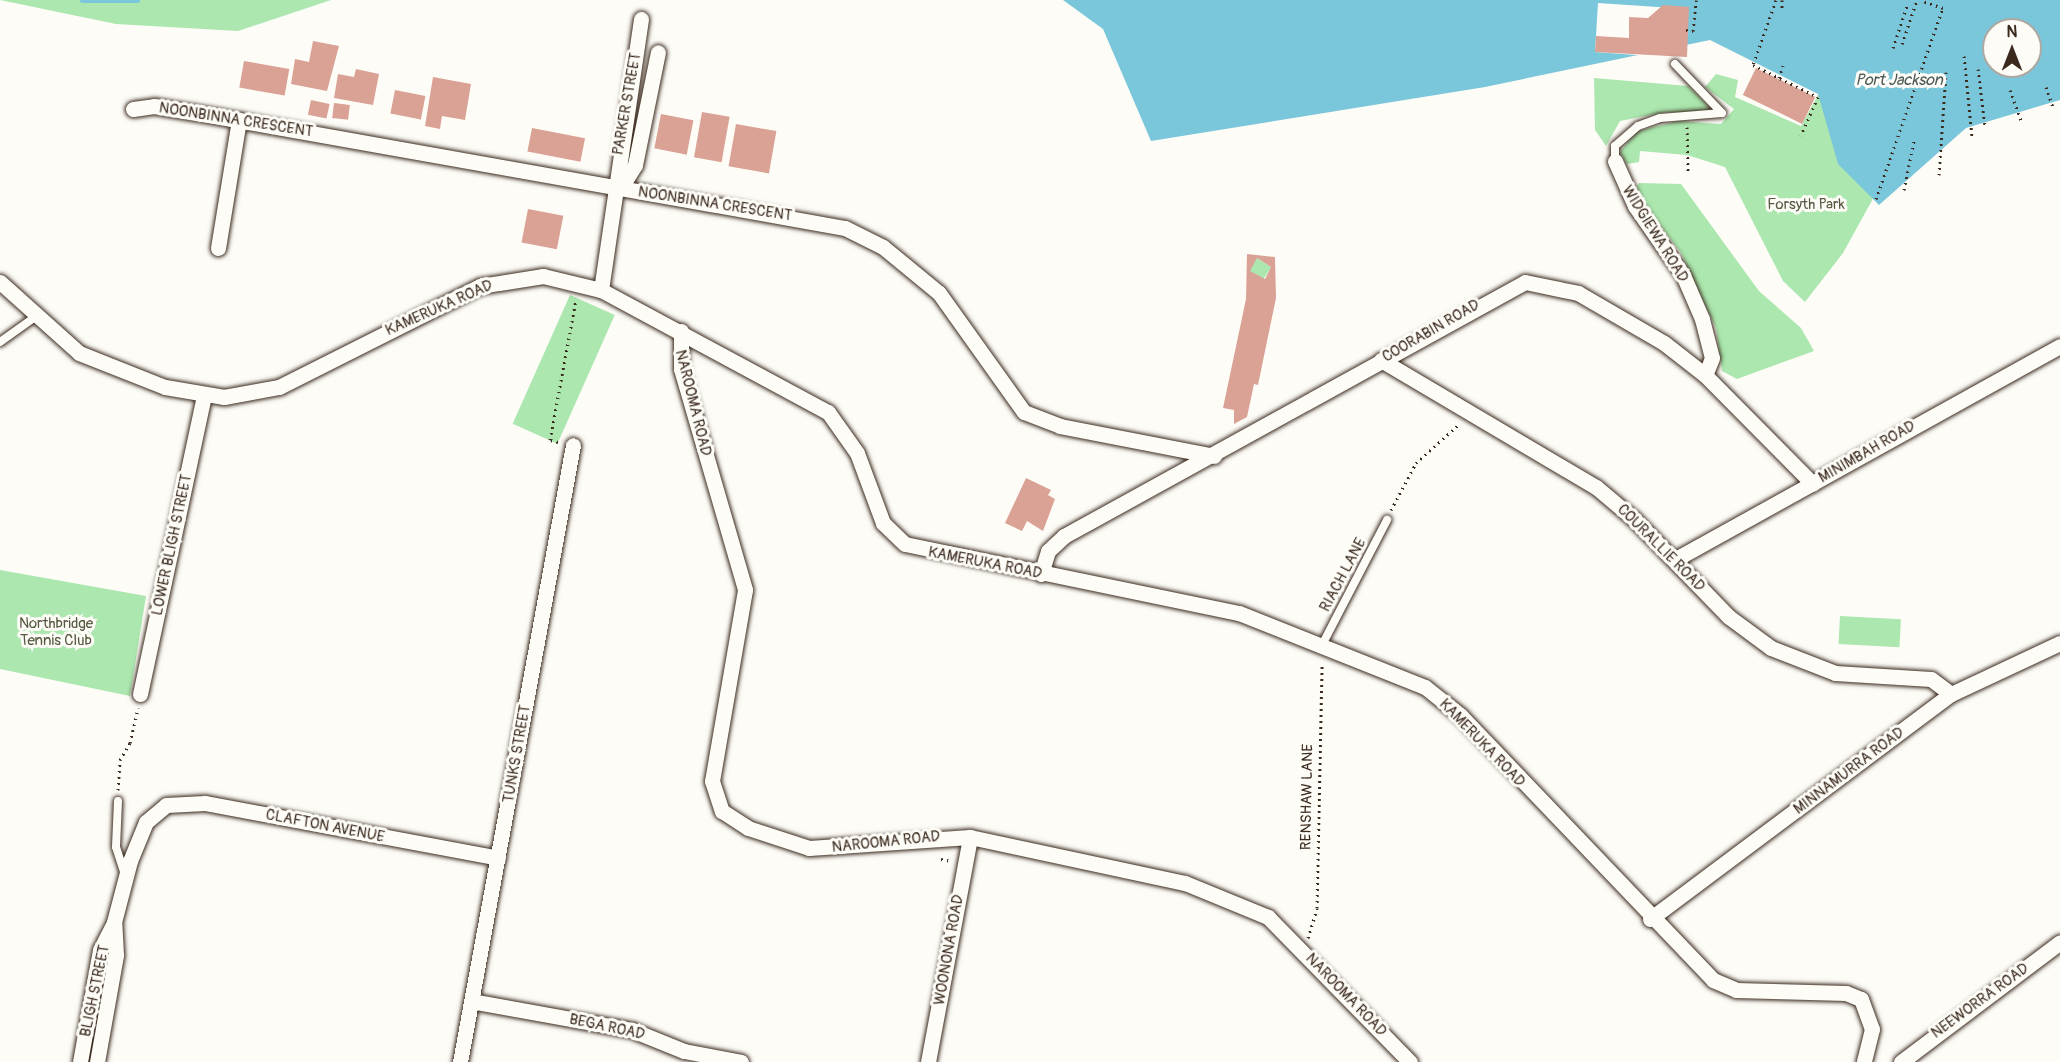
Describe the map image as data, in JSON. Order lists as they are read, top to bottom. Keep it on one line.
{"streets":{"street":["PARKER STREET","NOONBINNA CRESCENT","WIDGIEWA ROAD","KAMERUKA ROAD","COORABIN ROAD","NAROOMA ROAD","MINIMBAH ROAD","LOWER BLIGH STREET","COURALLIE ROAD","TUNKS STREET","MINNAMURRA ROAD","CLAFTON AVENUE","WOONONA ROAD","BLIGH STREET","NEEWORRA ROAD","BEGA ROAD"],"lane":["RIACH LANE"],"path":["RENSHAW LANE"]},"crossings":[["PARKER STREET","NOONBINNA CRESCENT"],["PARKER STREET","KAMERUKA ROAD"],["NOONBINNA CRESCENT","COORABIN ROAD"],["WIDGIEWA ROAD","COORABIN ROAD"],["KAMERUKA ROAD","COORABIN ROAD"],["KAMERUKA ROAD","NAROOMA ROAD"],["KAMERUKA ROAD","LOWER BLIGH STREET"],["KAMERUKA ROAD","RIACH LANE"],["KAMERUKA ROAD","MINNAMURRA ROAD"],["KAMERUKA ROAD","RENSHAW LANE"],["COORABIN ROAD","MINIMBAH ROAD"],["COORABIN ROAD","COURALLIE ROAD"],["NAROOMA ROAD","RENSHAW LANE"],["NAROOMA ROAD","WOONONA ROAD"],["MINIMBAH ROAD","COURALLIE ROAD"],["COURALLIE ROAD","MINNAMURRA ROAD"],["RIACH LANE","RENSHAW LANE"],["TUNKS STREET","CLAFTON AVENUE"],["TUNKS STREET","BEGA ROAD"],["CLAFTON AVENUE","BLIGH STREET"]],"water":["Port Jackson"],"parks":["Forsyth Park","Northbridge Tennis Club"],"north":"top"}
